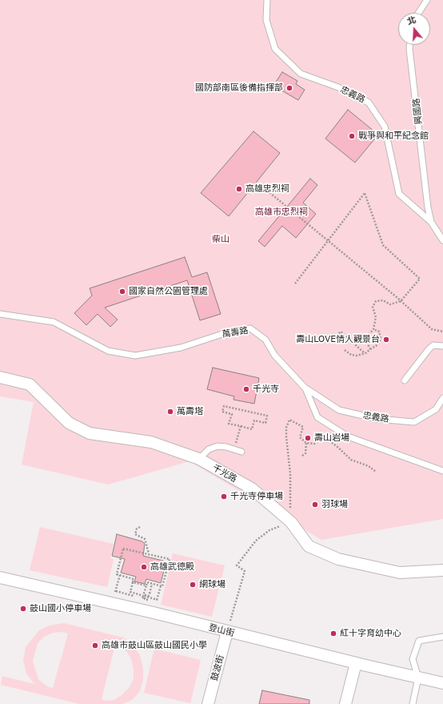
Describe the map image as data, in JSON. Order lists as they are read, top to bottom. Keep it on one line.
{"streets":{"street":["千光路","登山街","鼓波街"],"lane":["忠義路","興國路","萬壽路"]},"crossings":[["忠義路","興國路"],["忠義路","萬壽路"],["登山街","鼓波街"]],"parks":["高雄市忠烈祠","柴山"],"places":["國防部南區後備指揮部","戰爭與和平紀念館","高雄忠烈祠","國家自然公園管理處","壽山LOVE情人觀景台","千光寺","萬壽塔","壽山岩場","千光寺停車場","羽球場","高雄武德殿","網球場","鼓山國小停車場","紅十字育幼中心","高雄市鼓山區鼓山國民小學"],"north":"top"}
